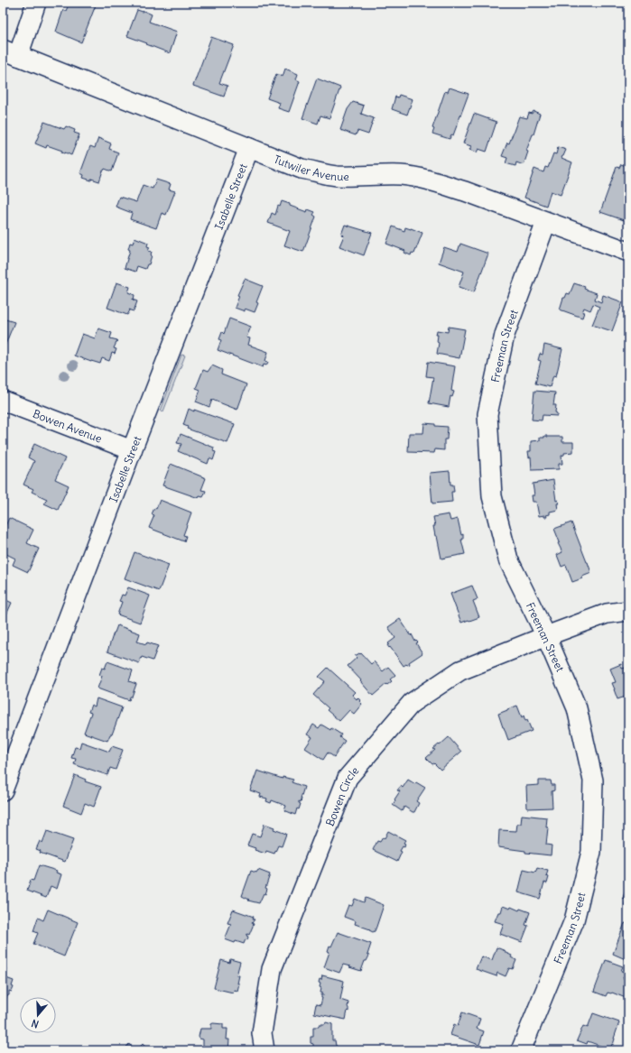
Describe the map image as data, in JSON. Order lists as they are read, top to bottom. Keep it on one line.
{"streets":{"street":["Tutwiler Avenue","Isabelle Street","Freeman Street","Bowen Avenue","Bowen Circle"]},"crossings":[["Tutwiler Avenue","Isabelle Street"],["Tutwiler Avenue","Freeman Street"],["Isabelle Street","Bowen Avenue"],["Freeman Street","Bowen Circle"]],"north":"bottom"}
